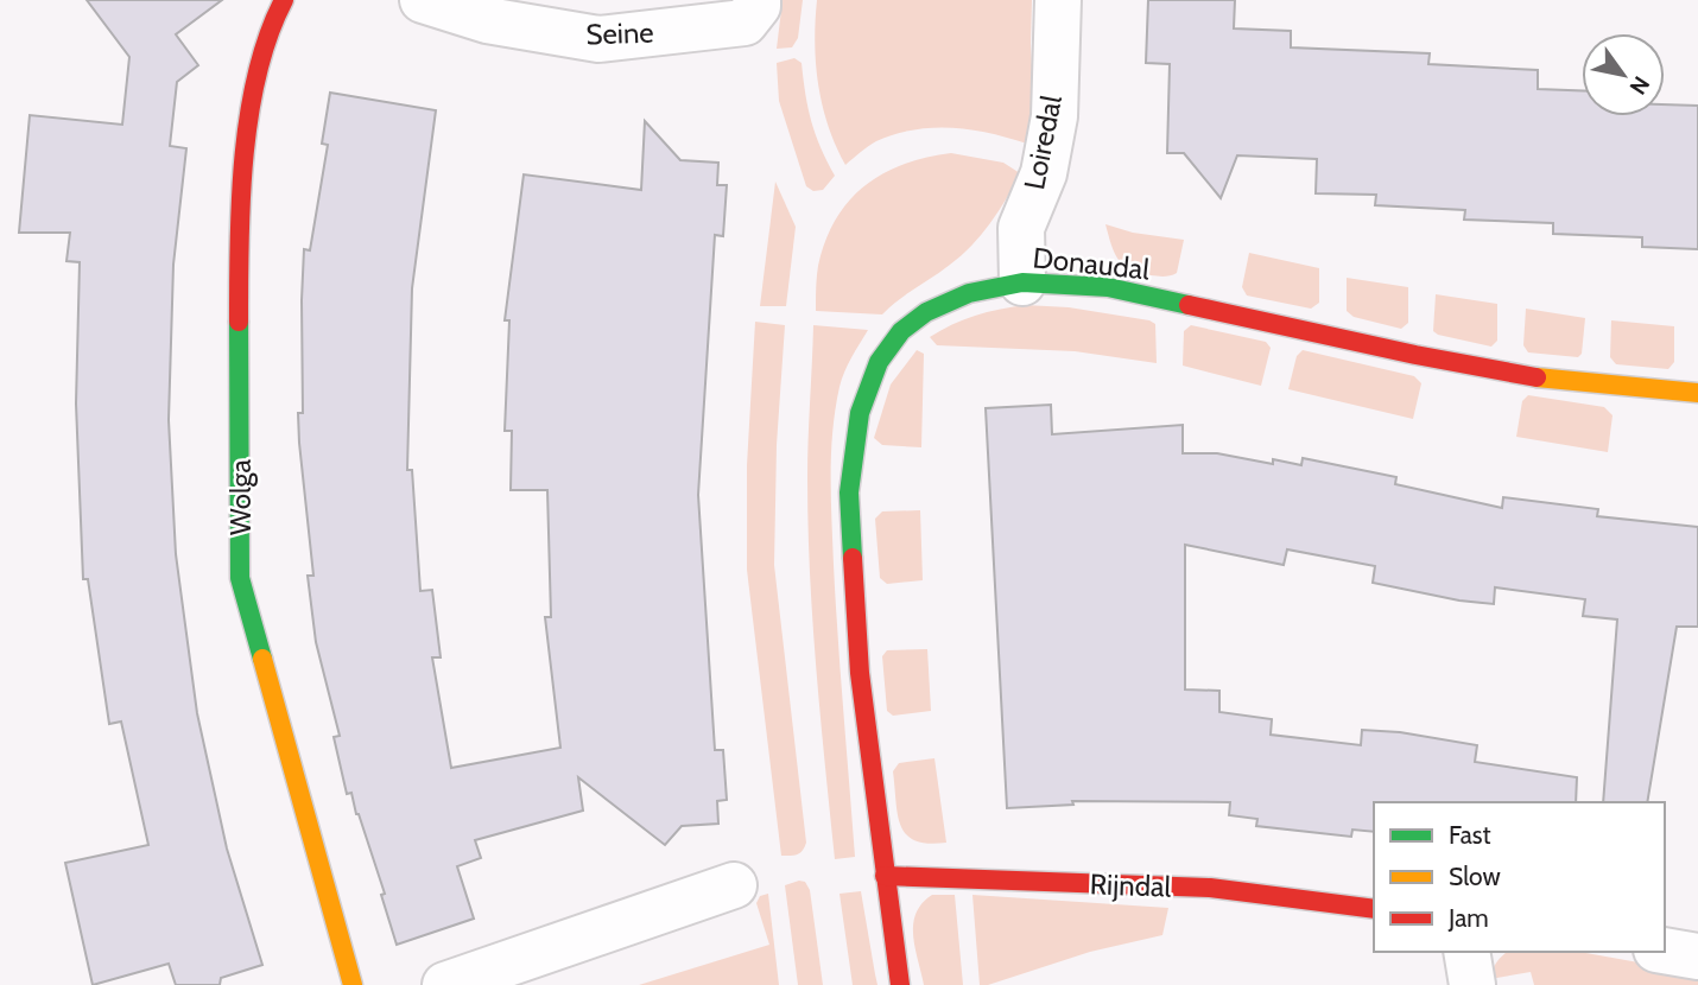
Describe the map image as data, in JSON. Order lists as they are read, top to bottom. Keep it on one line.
{"streets":{"street":["Seine","Loiredal","Donaudal","Wolga","Rijndal"]},"crossings":[["Loiredal","Donaudal"],["Donaudal","Rijndal"]],"legend":["Fast","Slow","Jam"],"north":"bottom right"}
